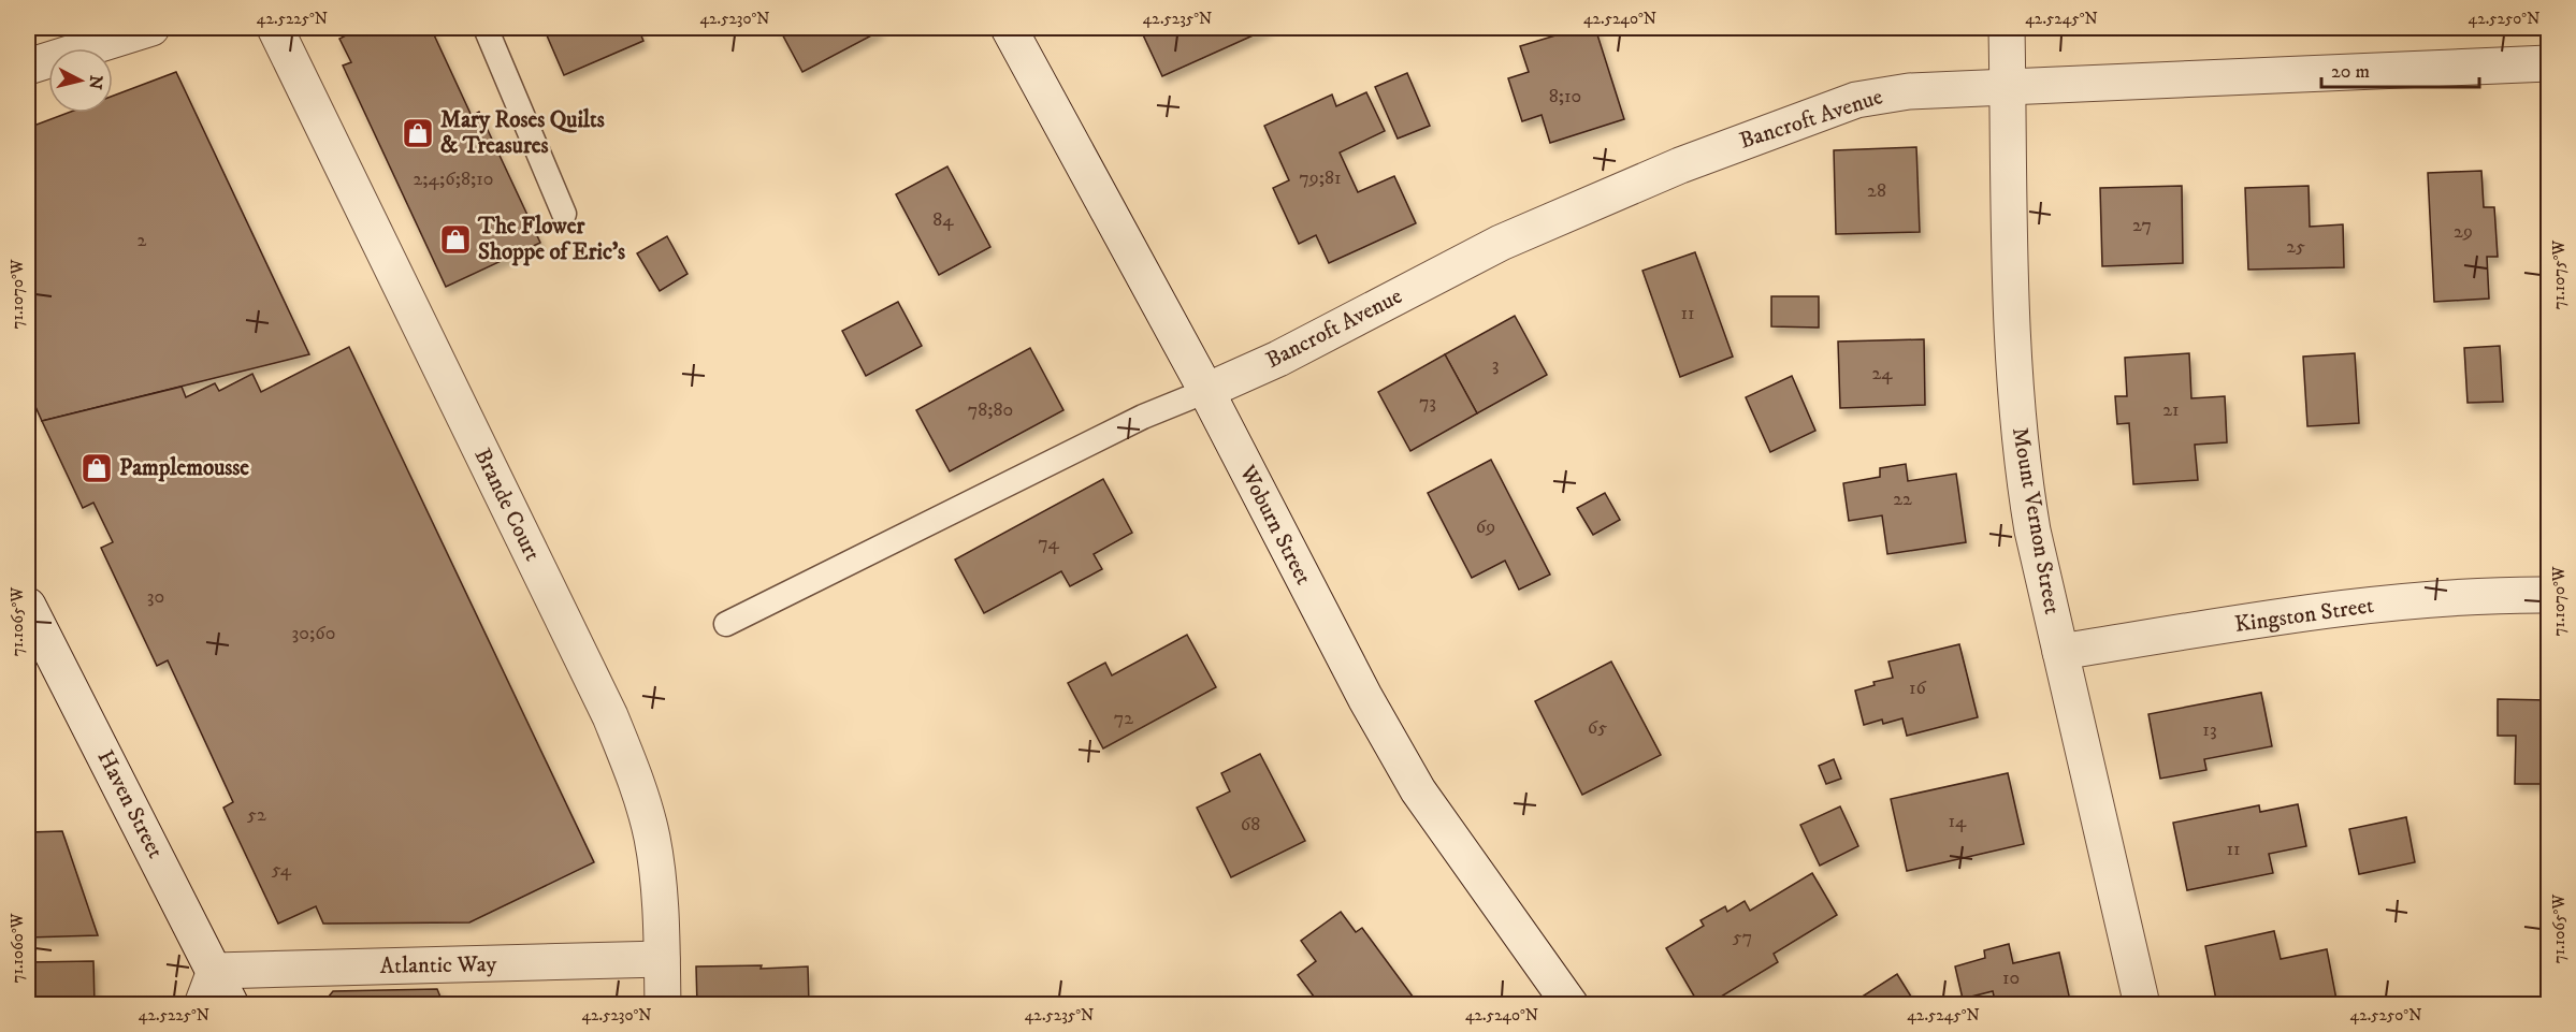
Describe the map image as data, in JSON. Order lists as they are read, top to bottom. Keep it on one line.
{"streets":{"street":["Bancroft Avenue","Brande Court","Mount Vernon Street","Woburn Street","Kingston Street","Haven Street","Atlantic Way"]},"crossings":[["Bancroft Avenue","Mount Vernon Street"],["Bancroft Avenue","Woburn Street"],["Brande Court","Atlantic Way"],["Mount Vernon Street","Kingston Street"],["Haven Street","Atlantic Way"]],"places":{"shop":["Mary Roses Quilts & Treasures","The Flower Shoppe of Eric's","Pamplemousse"]},"house_numbers":["8;10","79;81","2;4;6;8;10","28","84","27","29","2","25","11","3","24","73","78;80","21","22","69","74","30","30;60","16","72","65","13","52","14","68","11","54","57","10"],"scale_bar":"20 m","north":"right","coordinates":["42.5225°N","42.5230°N","42.5235°N","42.5240°N","42.5245°N","42.5250°N","71.1075°W","71.1070°W","71.1065°W","71.1060°W"]}
